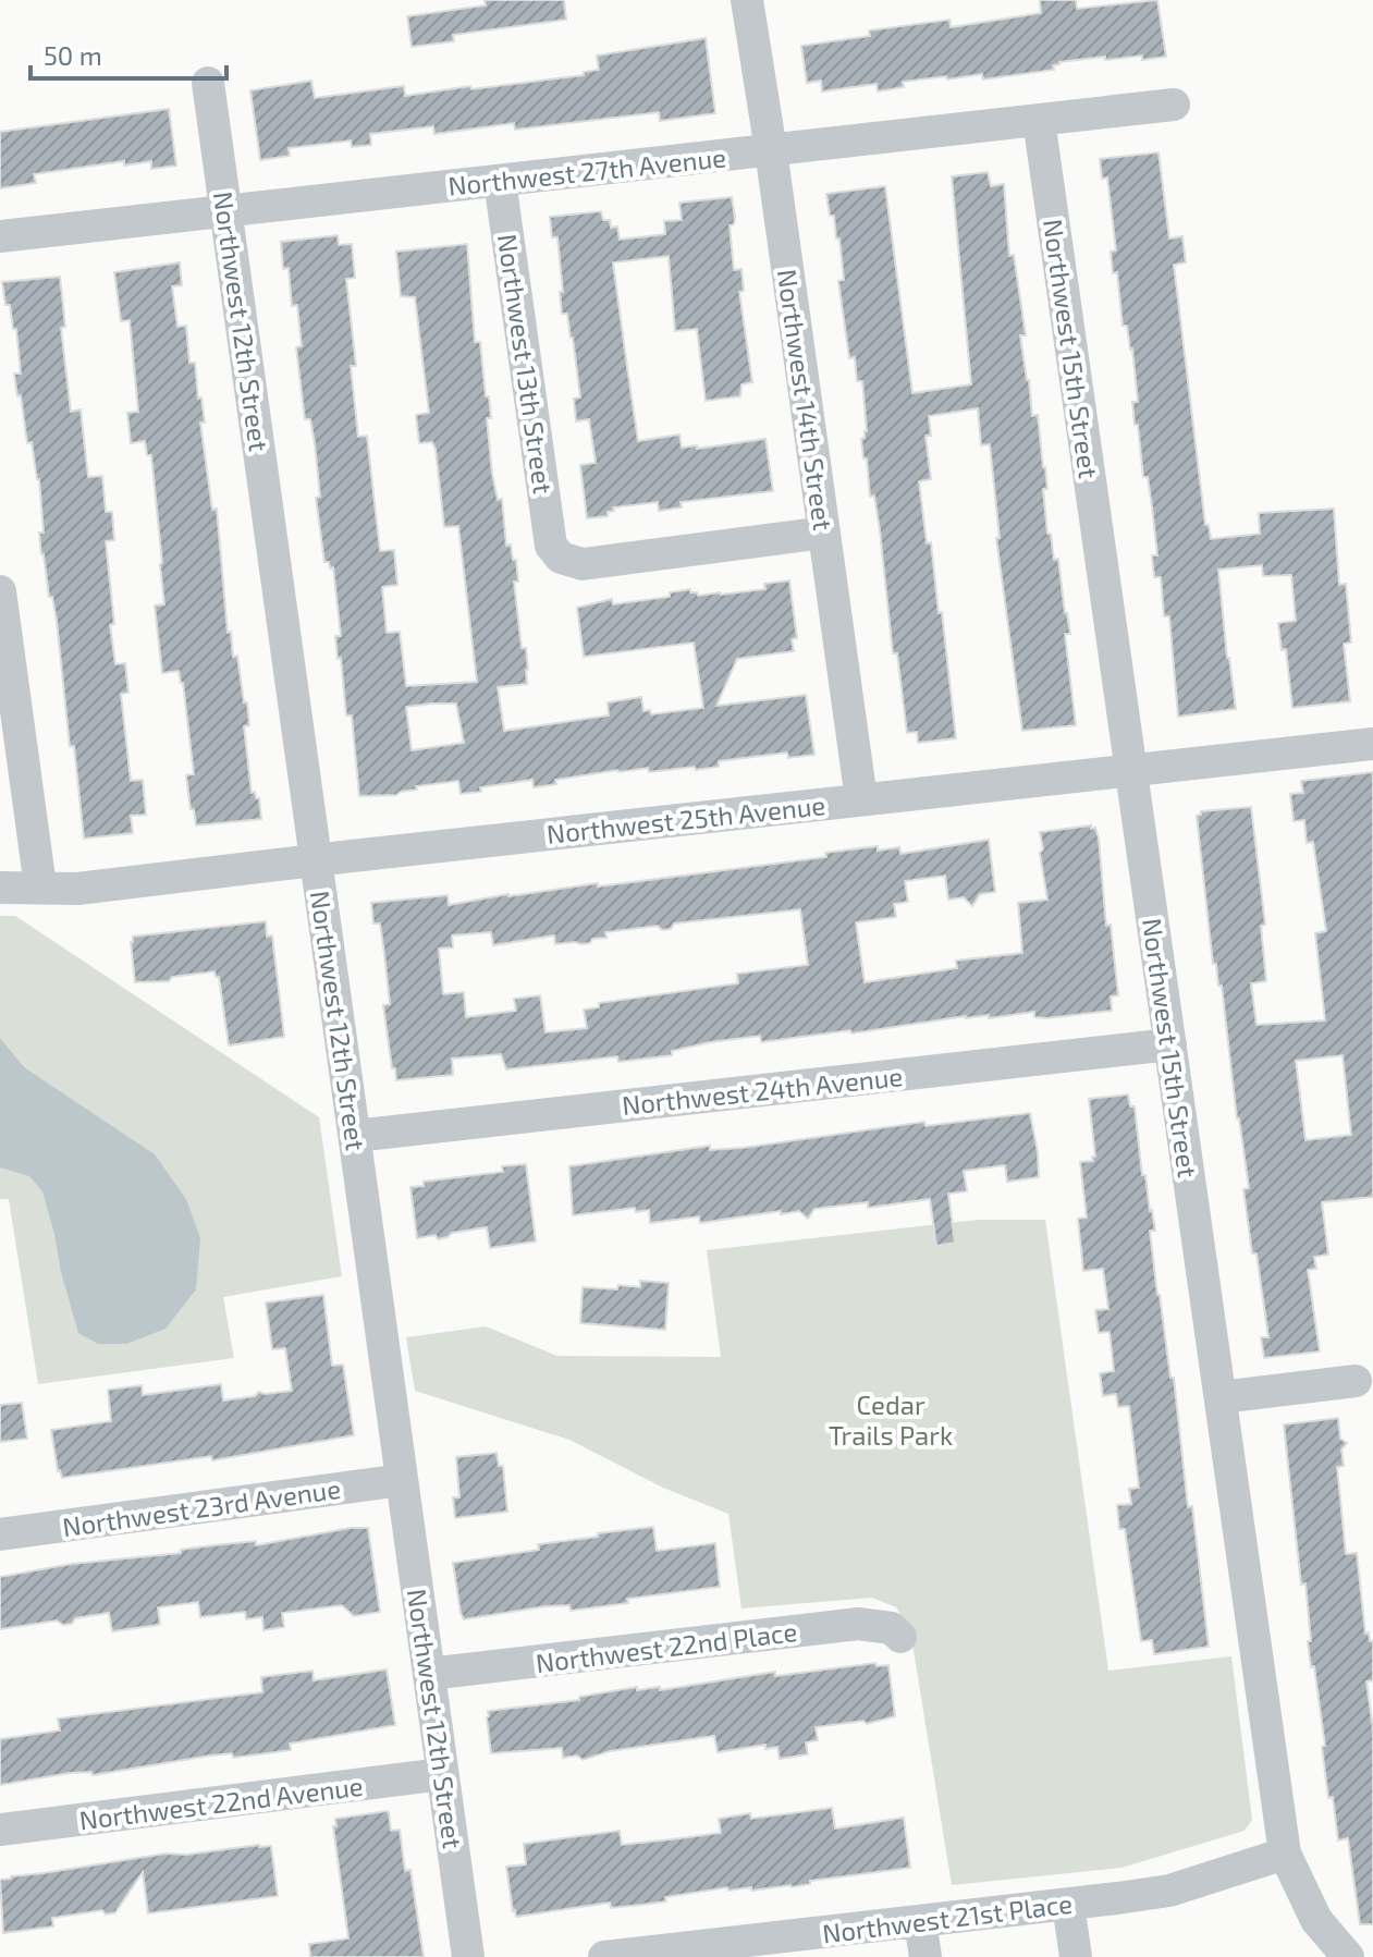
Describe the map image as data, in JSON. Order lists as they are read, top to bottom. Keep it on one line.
{"streets":{"street":["Northwest 27th Avenue","Northwest 12th Street","Northwest 15th Street","Northwest 13th Street","Northwest 14th Street","Northwest 25th Avenue","Northwest 24th Avenue","Northwest 23rd Avenue","Northwest 22nd Place","Northwest 22nd Avenue","Northwest 21st Place"]},"crossings":[["Northwest 27th Avenue","Northwest 12th Street"],["Northwest 27th Avenue","Northwest 15th Street"],["Northwest 27th Avenue","Northwest 13th Street"],["Northwest 27th Avenue","Northwest 14th Street"],["Northwest 12th Street","Northwest 25th Avenue"],["Northwest 12th Street","Northwest 24th Avenue"],["Northwest 12th Street","Northwest 23rd Avenue"],["Northwest 12th Street","Northwest 22nd Place"],["Northwest 12th Street","Northwest 22nd Avenue"],["Northwest 15th Street","Northwest 25th Avenue"],["Northwest 15th Street","Northwest 24th Avenue"],["Northwest 15th Street","Northwest 21st Place"],["Northwest 13th Street","Northwest 14th Street"],["Northwest 14th Street","Northwest 25th Avenue"]],"parks":["Cedar Trails Park"],"scale_bar":"50 m"}
